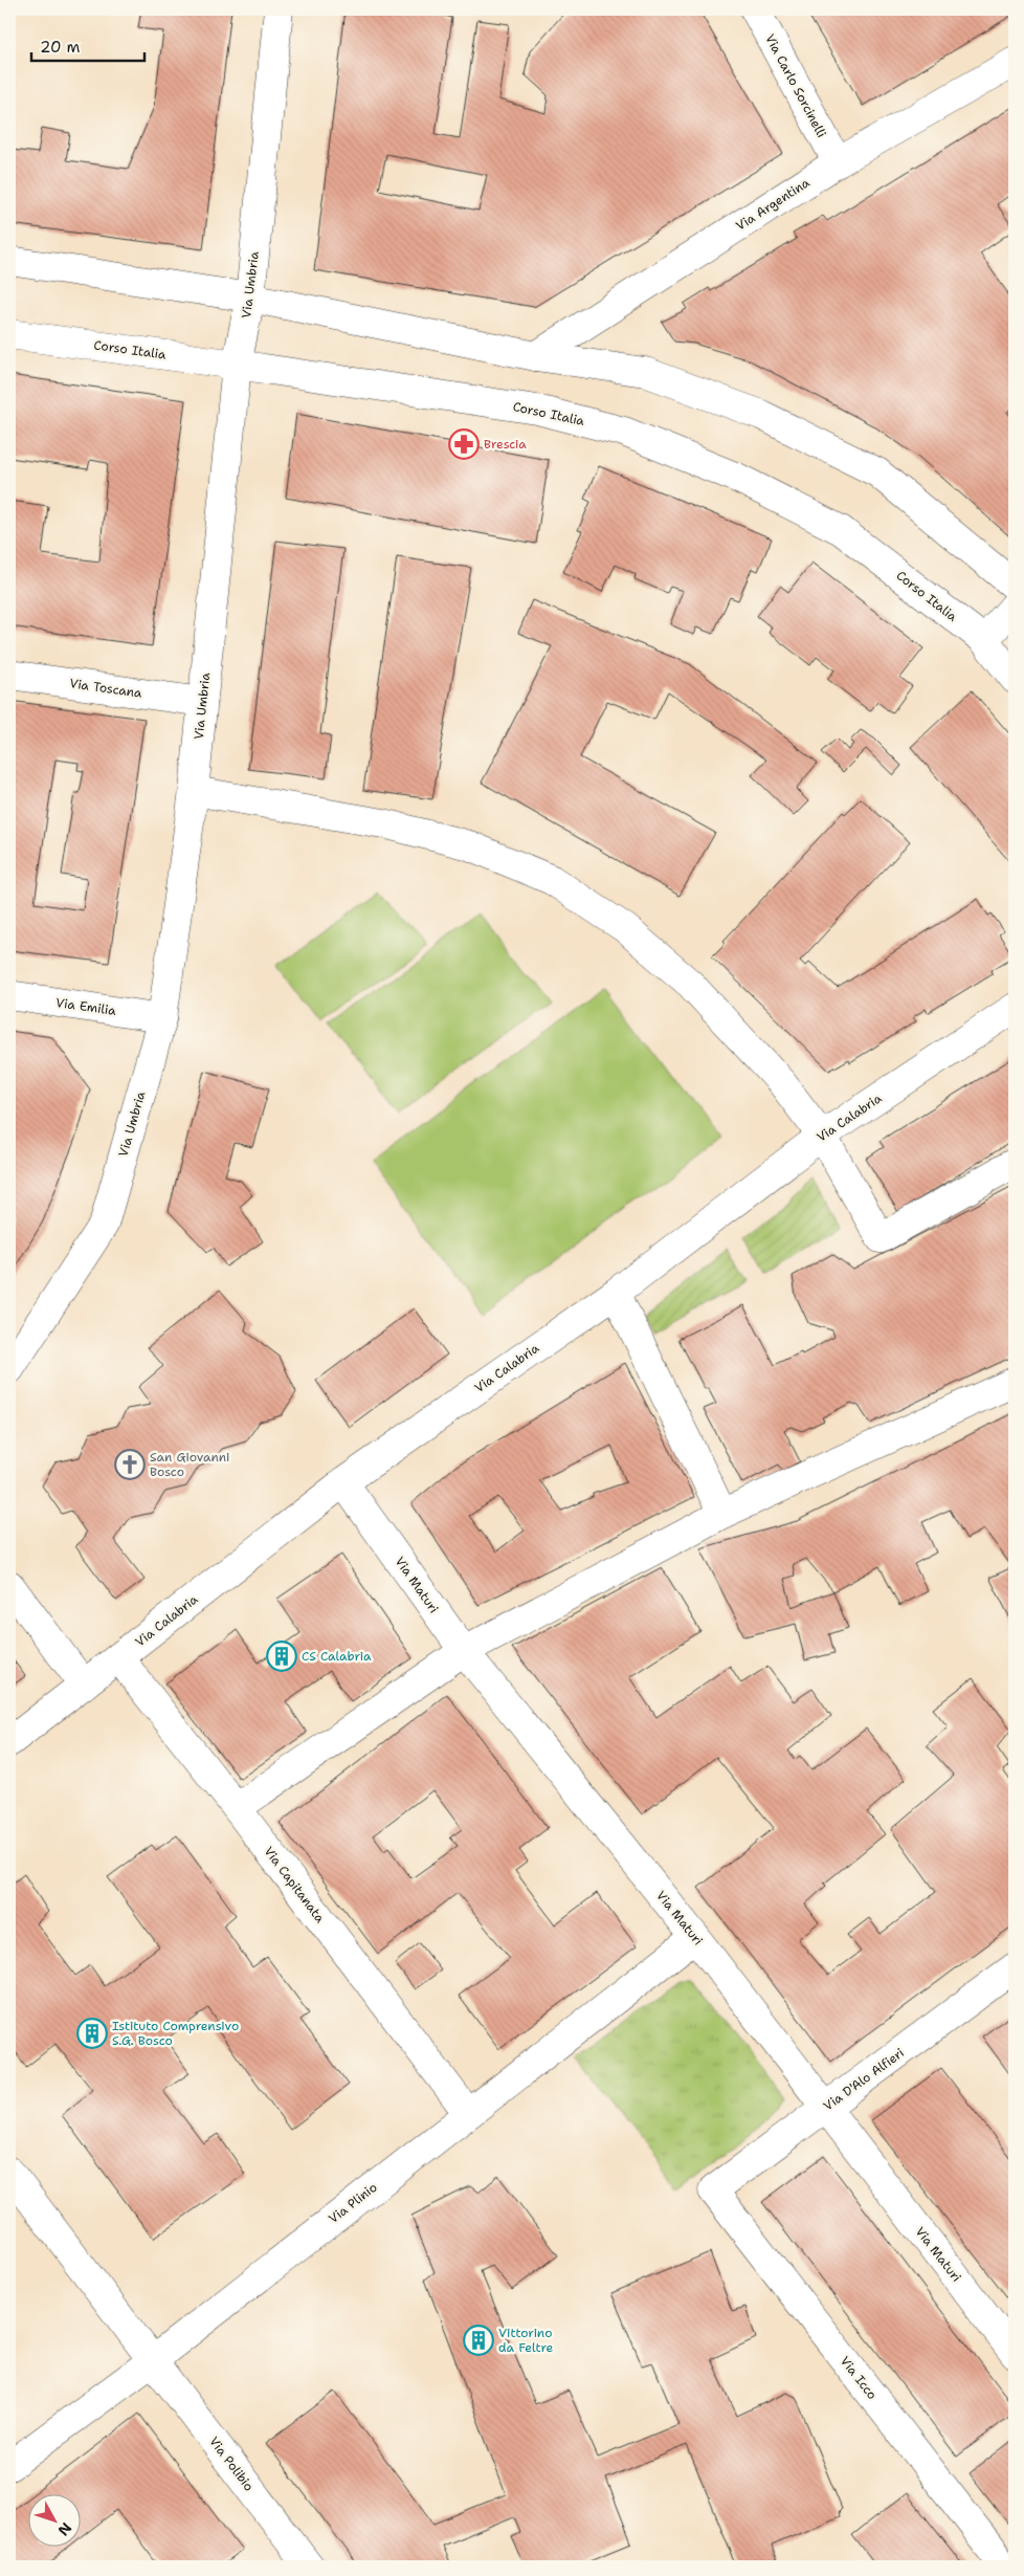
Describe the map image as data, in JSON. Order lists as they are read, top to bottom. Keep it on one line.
{"streets":{"street":["Via Carlo Sorcinelli","Via Argentina","Via Umbria","Corso Italia","Via Toscana","Via Emilia","Via Calabria","Via Maturi","Via Capitanata","Via D'Alo Alfieri","Via Plinio","Via Icco","Via Polibio"]},"crossings":[["Via Carlo Sorcinelli","Via Argentina"],["Via Umbria","Corso Italia"],["Via Umbria","Via Toscana"],["Via Umbria","Via Emilia"],["Via Calabria","Via Maturi"],["Via Calabria","Via Capitanata"],["Via Maturi","Via D'Alo Alfieri"],["Via Maturi","Via Plinio"],["Via Capitanata","Via Plinio"],["Via D'Alo Alfieri","Via Icco"],["Via Plinio","Via Polibio"]],"places":{"pharmacy":["Brescia"],"church":["San Giovanni Bosco"],"building":["CS Calabria","Istituto Comprensivo S.G. Bosco","Vittorino da Feltre"]},"scale_bar":"20 m","north":"bottom right"}
